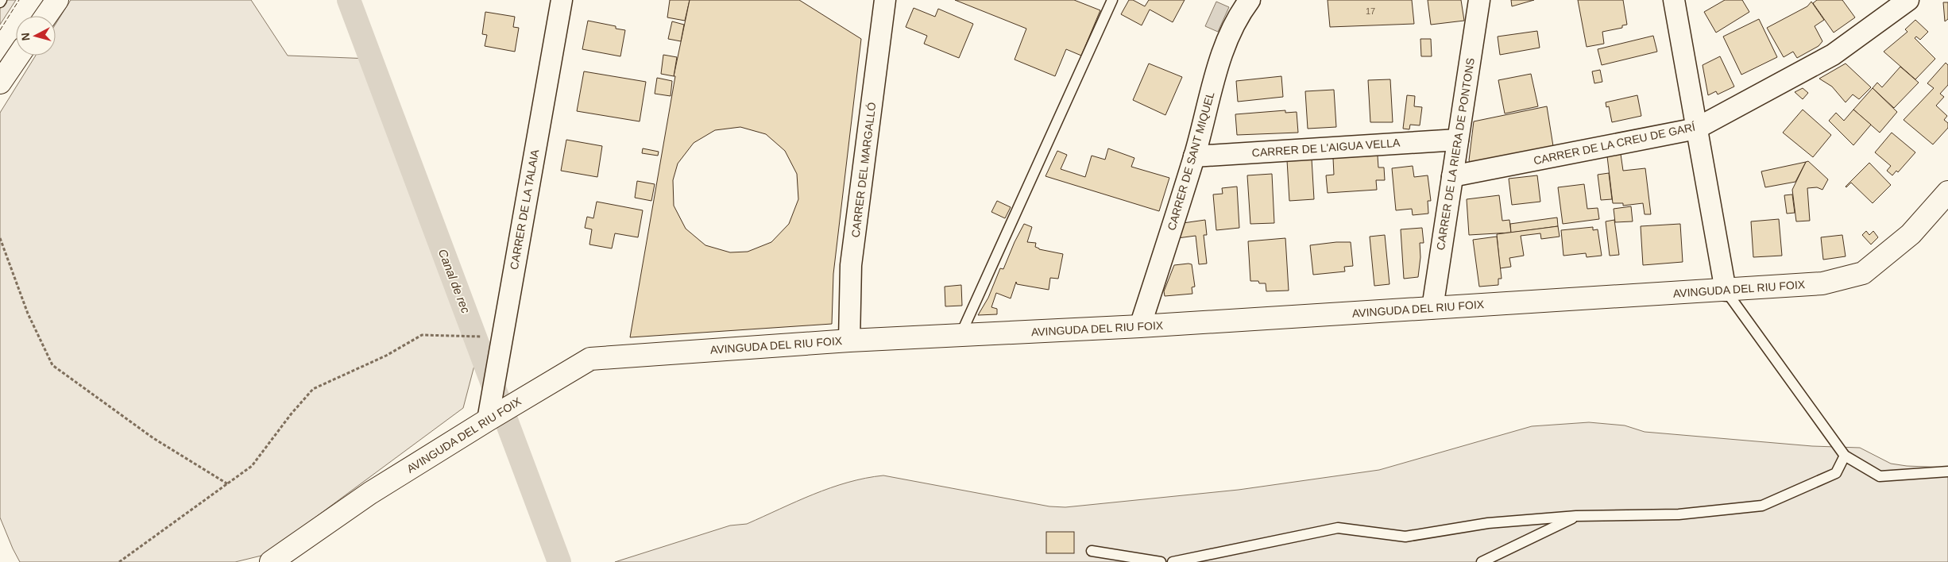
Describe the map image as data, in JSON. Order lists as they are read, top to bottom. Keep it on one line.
{"streets":{"street":["CARRER DE LA CREU DE GARÍ","CARRER DE L'AIGUA VELLA","CARRER DE LA RIERA DE PONTONS","CARRER DE SANT MIQUEL","CARRER DEL MARGALLÓ","CARRER DE LA TALAIA","AVINGUDA DEL RIU FOIX"]},"crossings":[["CARRER DE LA CREU DE GARÍ","CARRER DE LA RIERA DE PONTONS"],["CARRER DE L'AIGUA VELLA","CARRER DE LA RIERA DE PONTONS"],["CARRER DE L'AIGUA VELLA","CARRER DE SANT MIQUEL"],["CARRER DE LA RIERA DE PONTONS","AVINGUDA DEL RIU FOIX"],["CARRER DE SANT MIQUEL","AVINGUDA DEL RIU FOIX"],["CARRER DEL MARGALLÓ","AVINGUDA DEL RIU FOIX"],["CARRER DE LA TALAIA","AVINGUDA DEL RIU FOIX"]],"water":["Canal de rec"],"house_numbers":["17"],"north":"left"}
